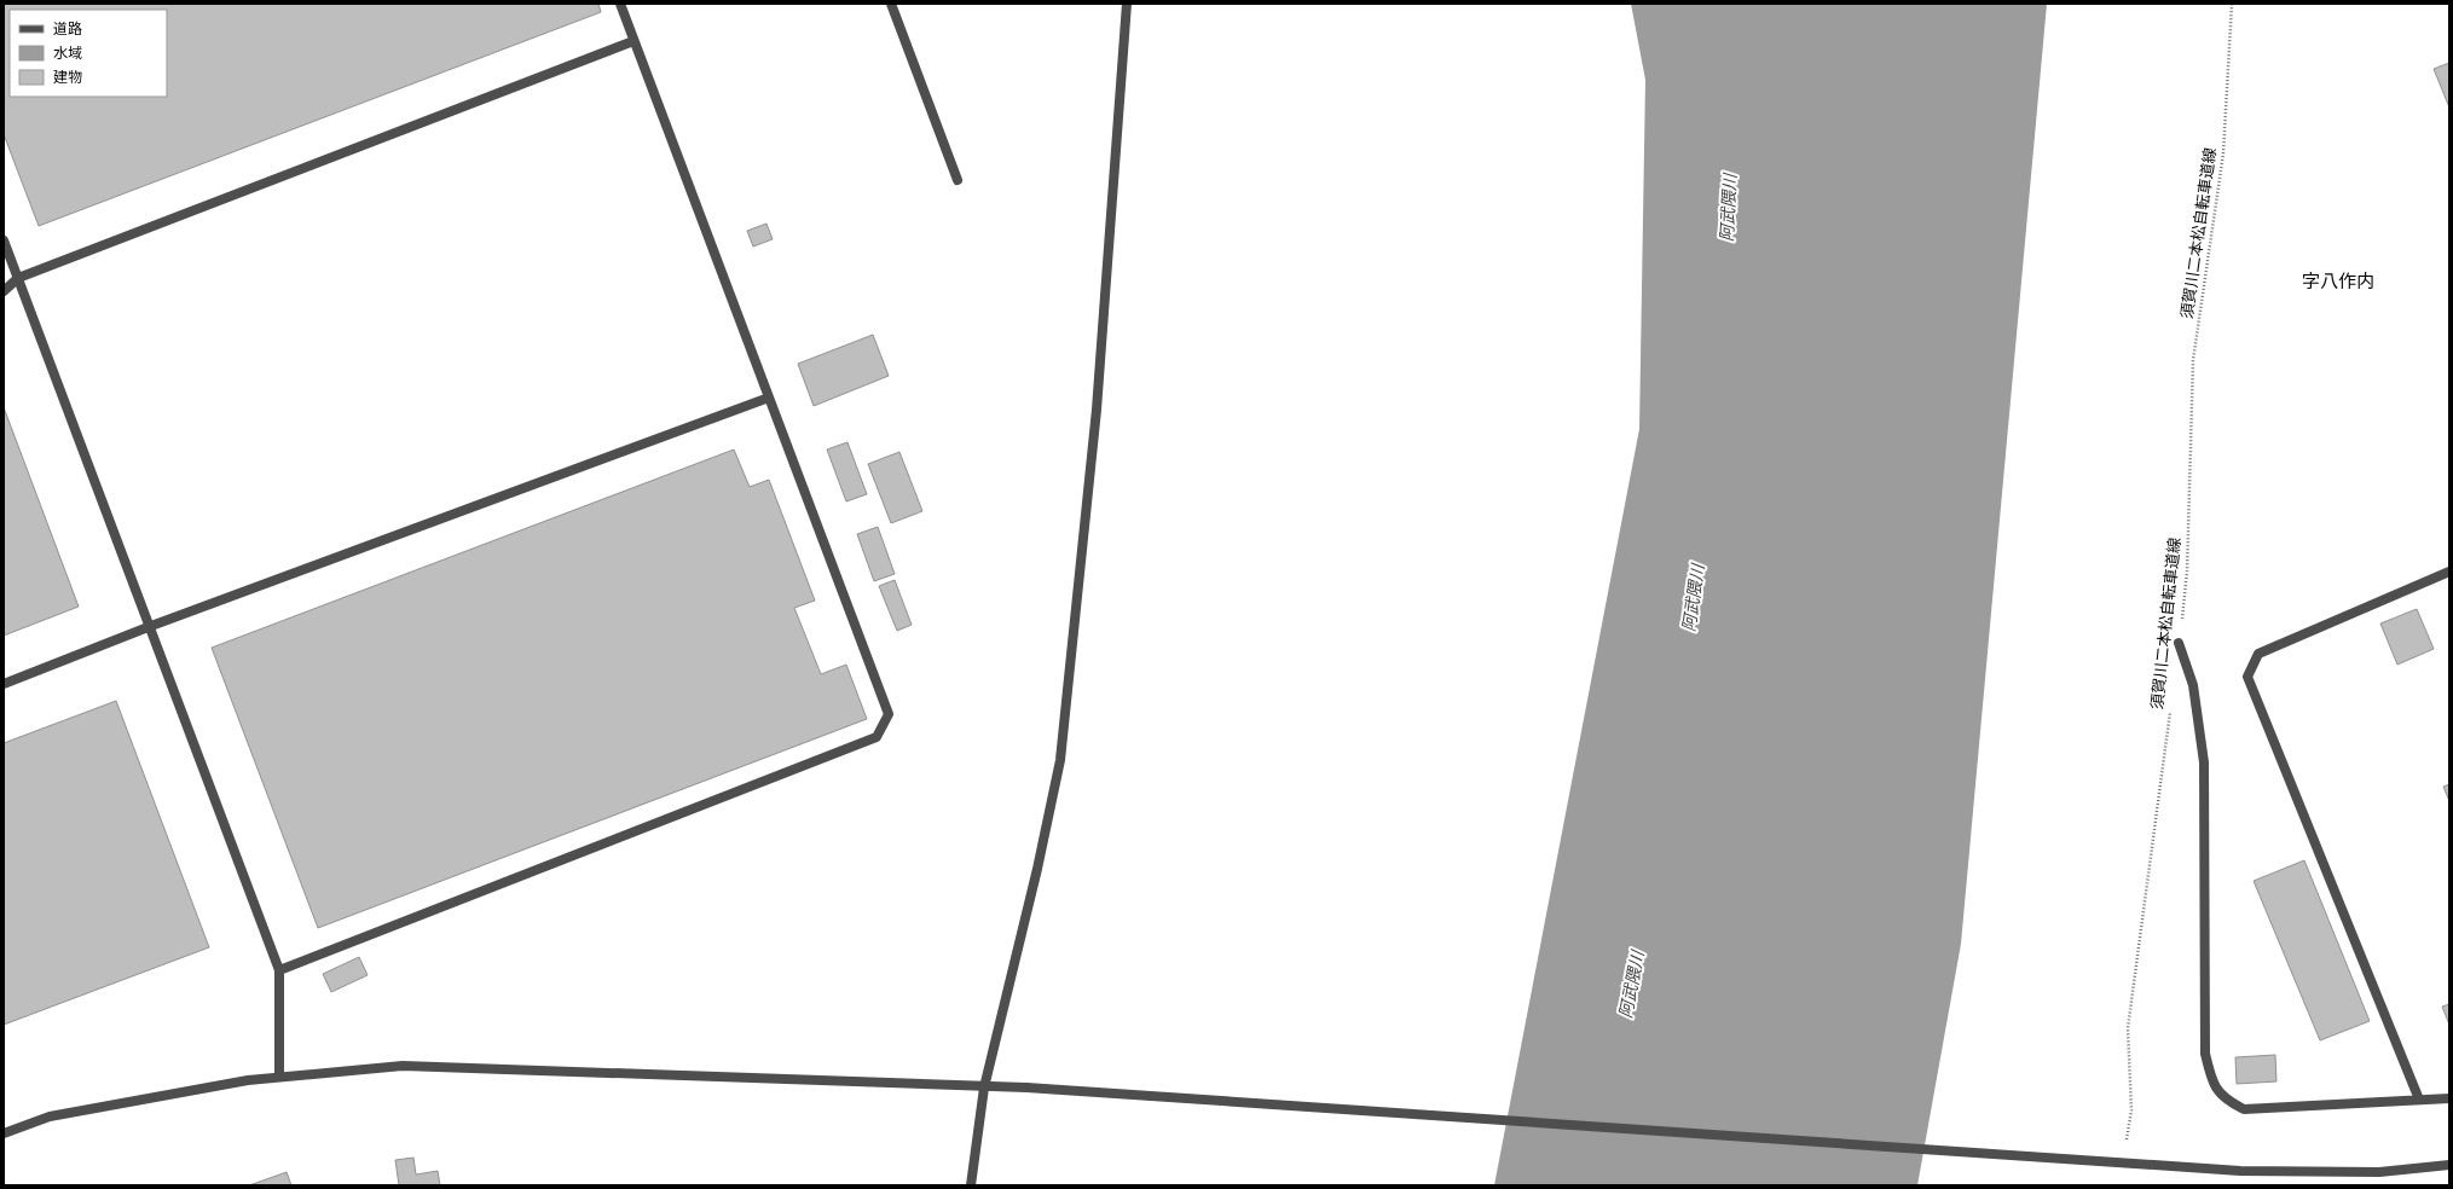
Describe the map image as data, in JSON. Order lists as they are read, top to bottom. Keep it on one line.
{"streets":{"path":["須賀川二本松自転車道線"]},"districts":["字八作内"],"water":["阿武隈川"],"legend":["道路","水域","建物"]}
